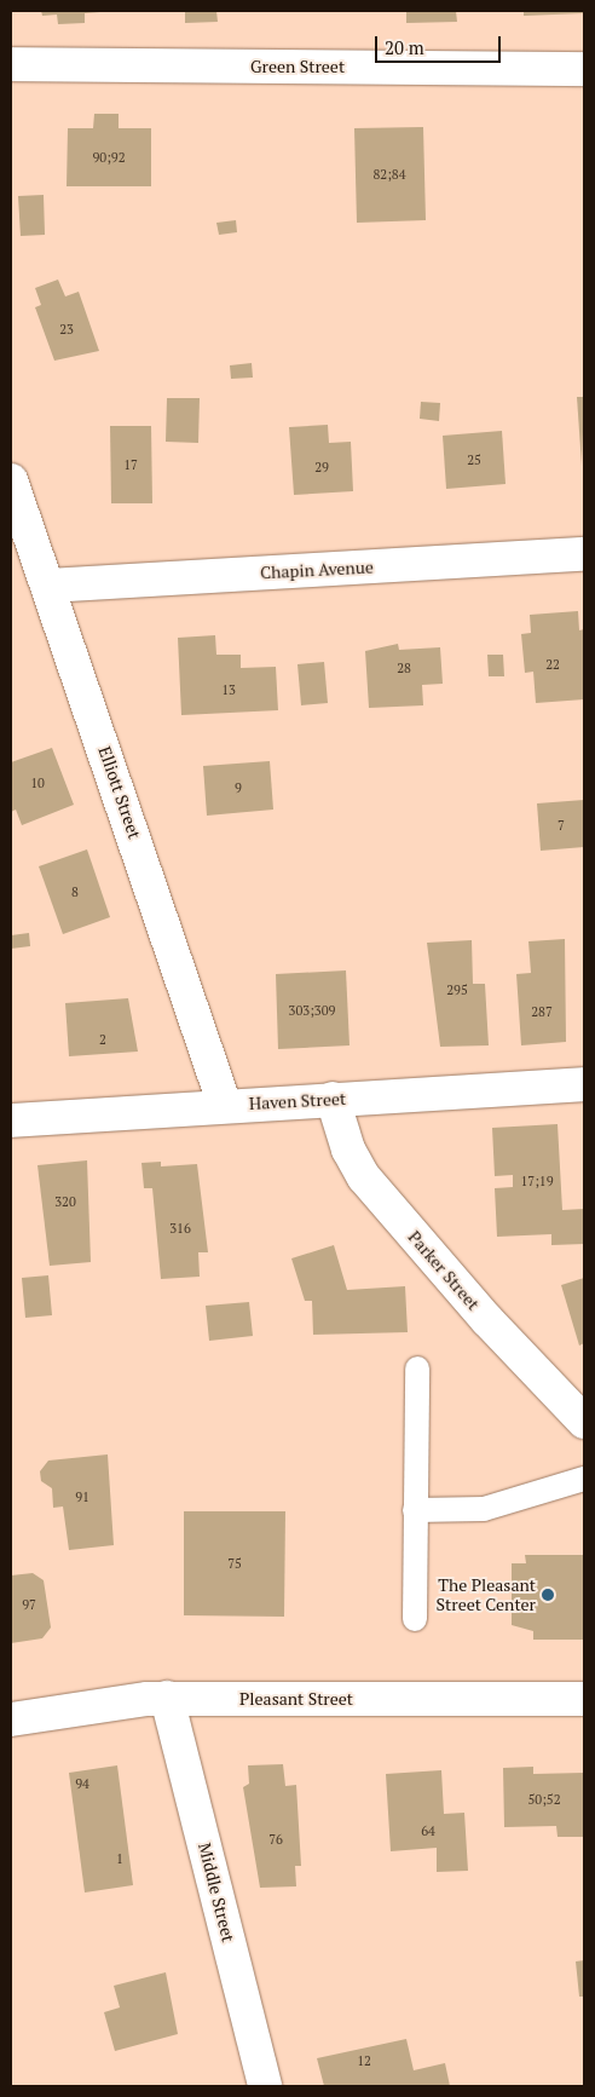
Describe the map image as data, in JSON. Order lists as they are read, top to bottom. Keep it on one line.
{"streets":{"street":["Green Street","Chapin Avenue","Elliott Street","Haven Street","Parker Street","Pleasant Street","Middle Street"]},"crossings":[["Chapin Avenue","Elliott Street"],["Elliott Street","Haven Street"],["Haven Street","Parker Street"],["Pleasant Street","Middle Street"]],"places":["The Pleasant Street Center"],"house_numbers":["90;92","82;84","23","25","17","29","22","28","13","10","9","7","8","295","303;309","287","2","17;19","320","316","91","75","97","94","50;52","64","76","1","12"],"scale_bar":"20 m"}
